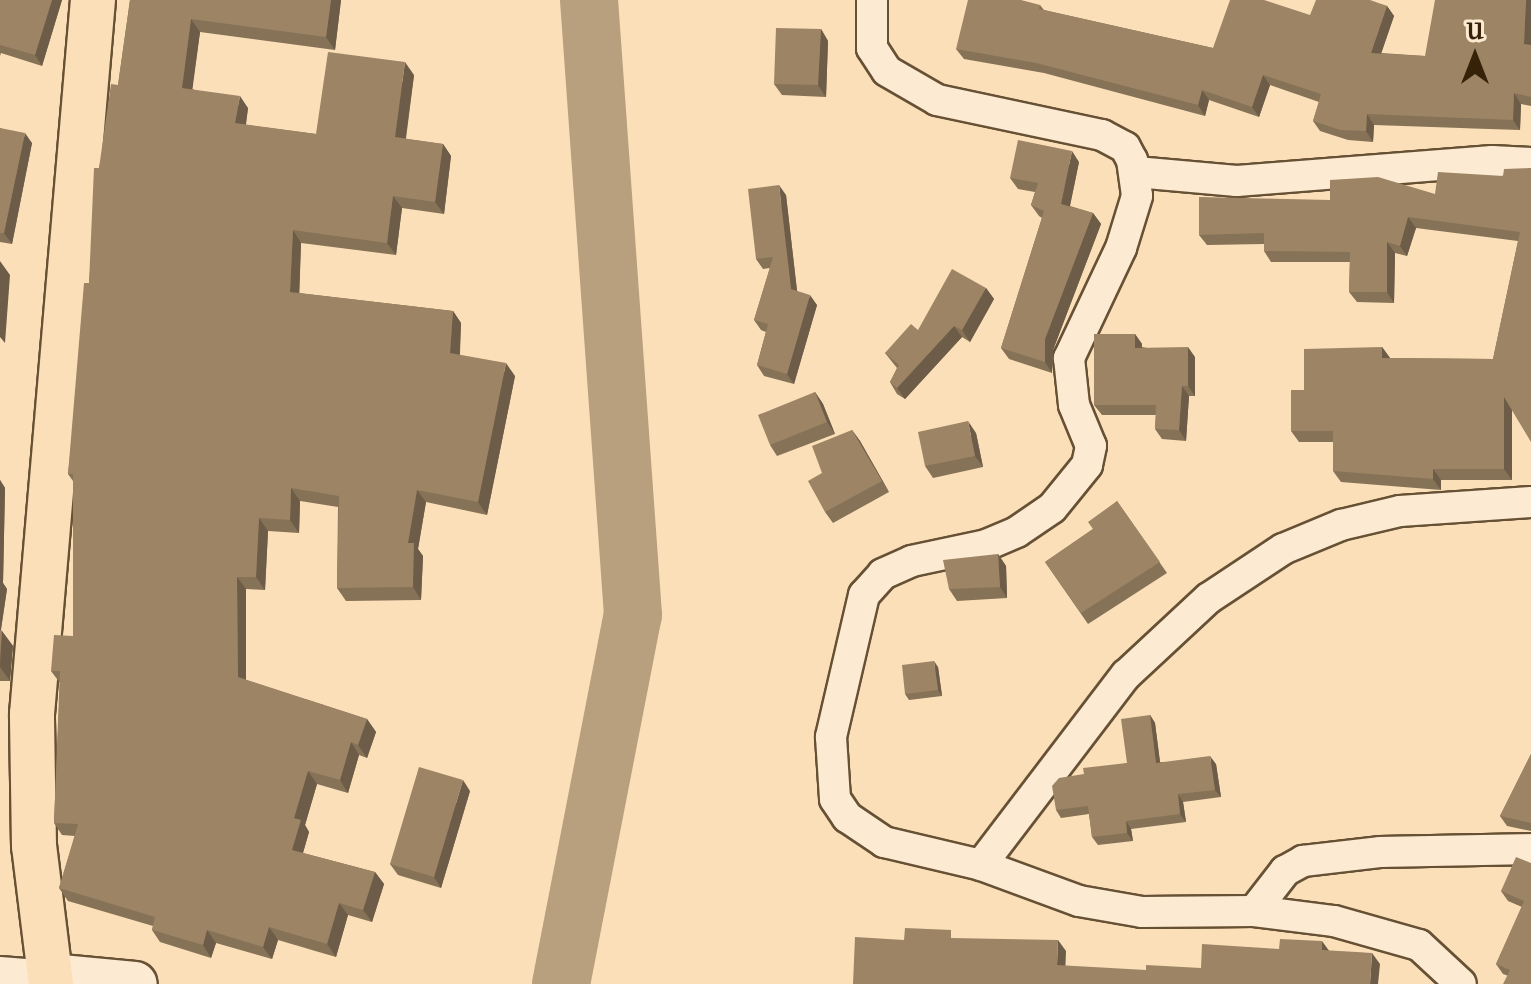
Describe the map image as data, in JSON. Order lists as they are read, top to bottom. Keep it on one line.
{"north":"top"}
